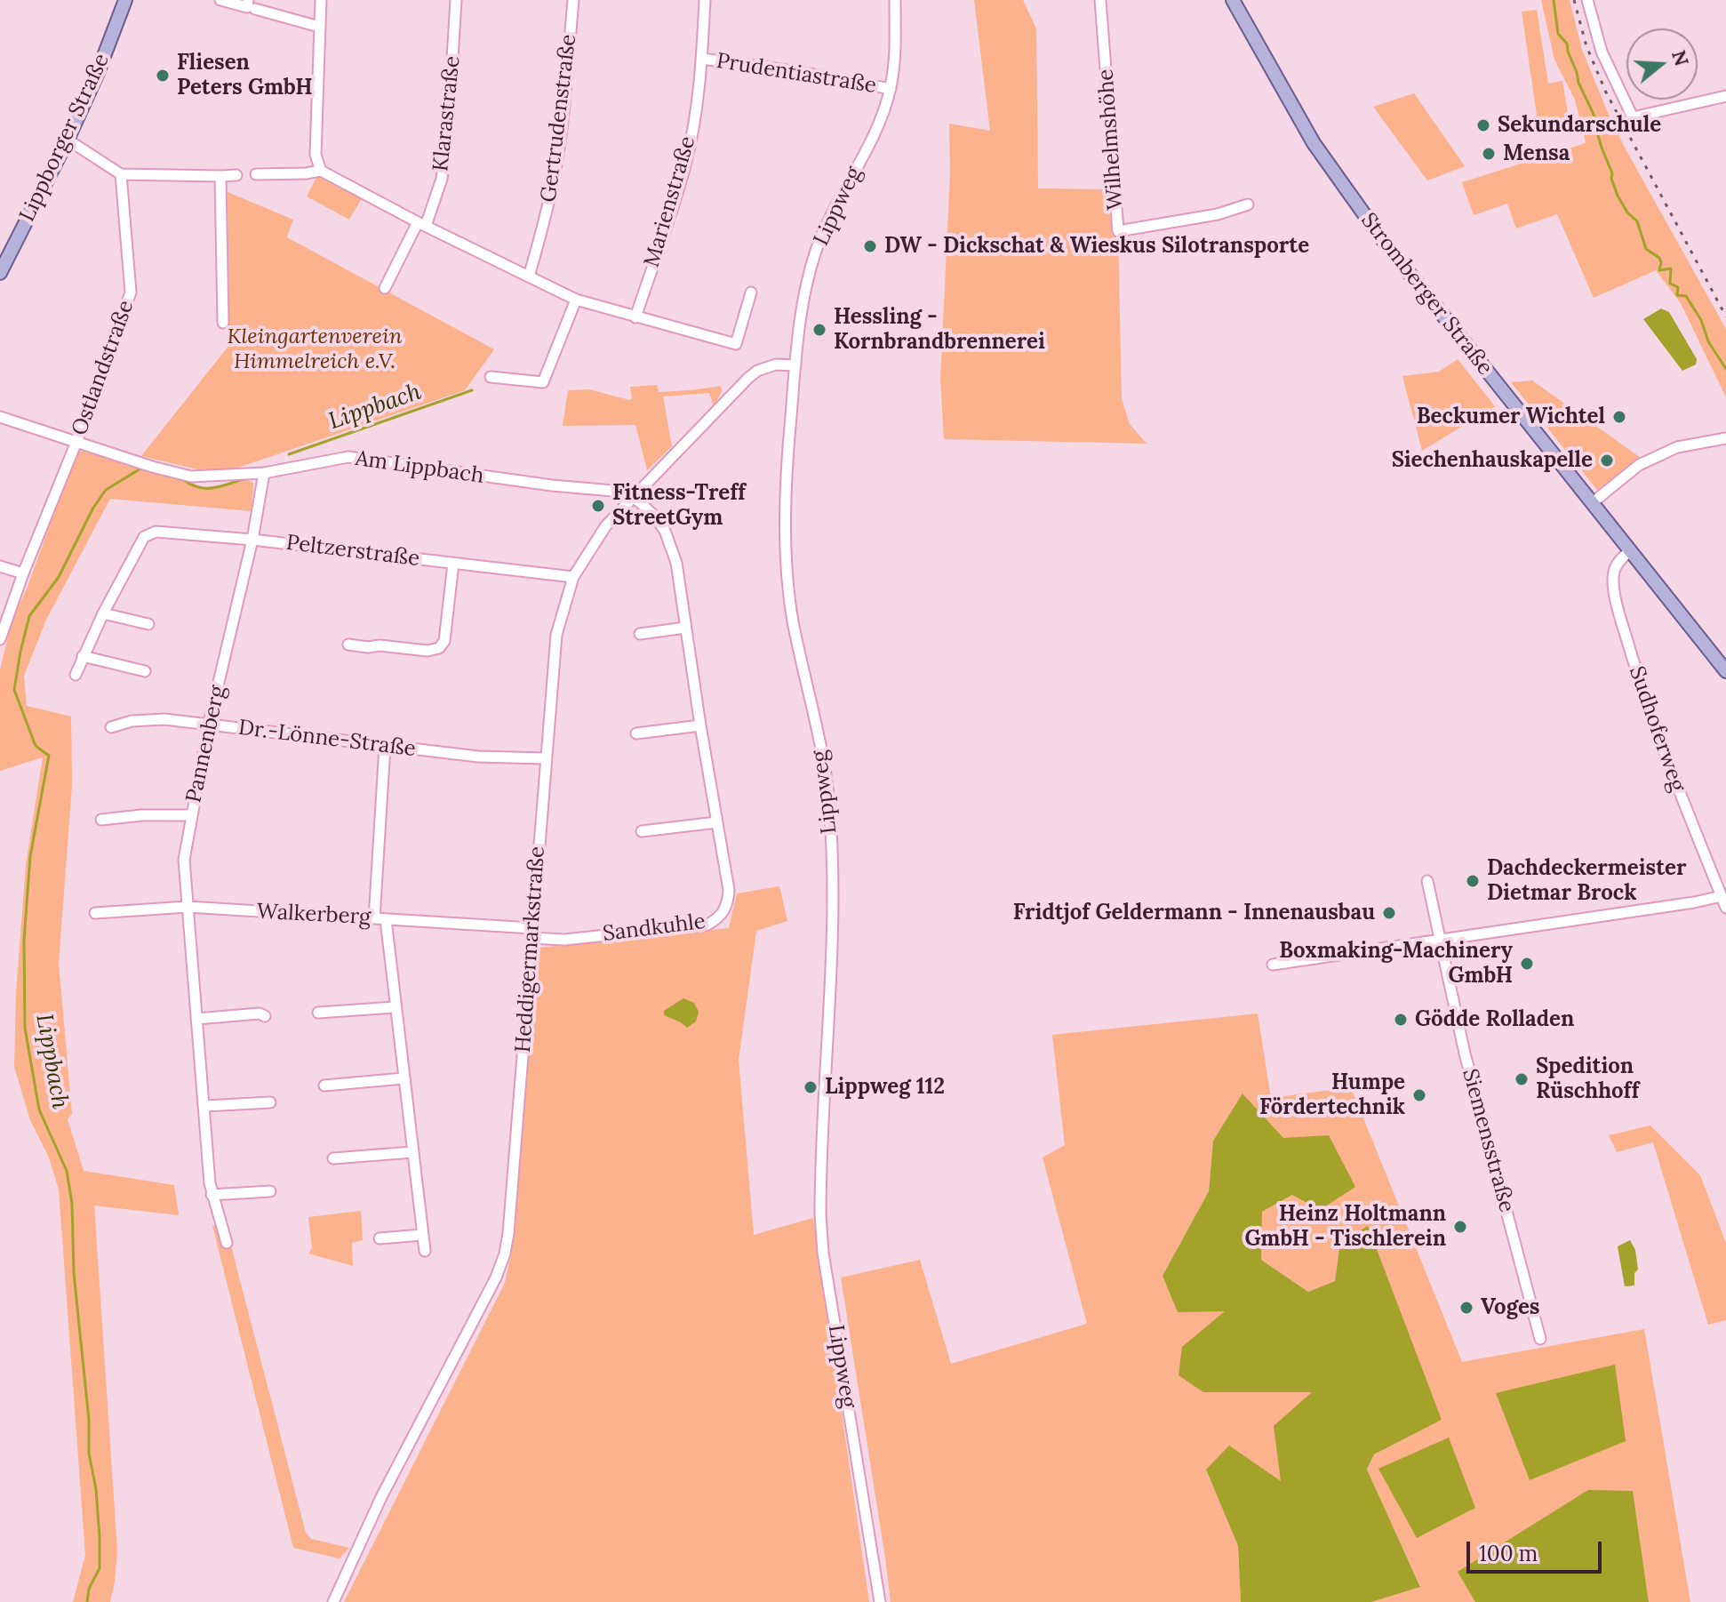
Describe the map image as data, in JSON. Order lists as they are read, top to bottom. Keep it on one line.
{"streets":{"main road":["Lippborger Straße","Stromberger Straße"],"street":["Prudentiastraße","Klarastraße","Gertrudenstraße","Wilhelmshöhe","Marienstraße","Lippweg","Ostlandstraße","Am Lippbach","Peltzerstraße","Sudhoferweg","Dr.-Lönne-Straße","Pannenberg","Walkerberg","Sandkuhle","Heddigermarkstraße","Siemensstraße"]},"crossings":[["Prudentiastraße","Marienstraße"],["Prudentiastraße","Lippweg"],["Lippweg","Heddigermarkstraße"],["Stromberger Straße","Sudhoferweg"],["Ostlandstraße","Am Lippbach"],["Am Lippbach","Pannenberg"],["Am Lippbach","Sandkuhle"],["Am Lippbach","Heddigermarkstraße"],["Peltzerstraße","Pannenberg"],["Peltzerstraße","Heddigermarkstraße"],["Dr.-Lönne-Straße","Pannenberg"],["Dr.-Lönne-Straße","Heddigermarkstraße"],["Pannenberg","Walkerberg"],["Walkerberg","Sandkuhle"],["Walkerberg","Heddigermarkstraße"],["Sandkuhle","Heddigermarkstraße"]],"water":["Lippbach"],"parks":["Kleingartenverein Himmelreich e.V."],"places":["Fliesen Peters GmbH","Sekundarschule","Mensa","DW - Dickschat & Wieskus Silotransporte","Hessling - Kornbrandbrennerei","Beckumer Wichtel","Siechenhauskapelle","Fitness-Treff StreetGym","Dachdeckermeister Dietmar Brock","Fridtjof Geldermann - Innenausbau","Boxmaking-Machinery GmbH","Gödde Rolladen","Spedition Rüschhoff","Lippweg 112","Humpe Fördertechnik","Heinz Holtmann GmbH - Tischlerein","Voges"],"scale_bar":"100 m","north":"right"}
